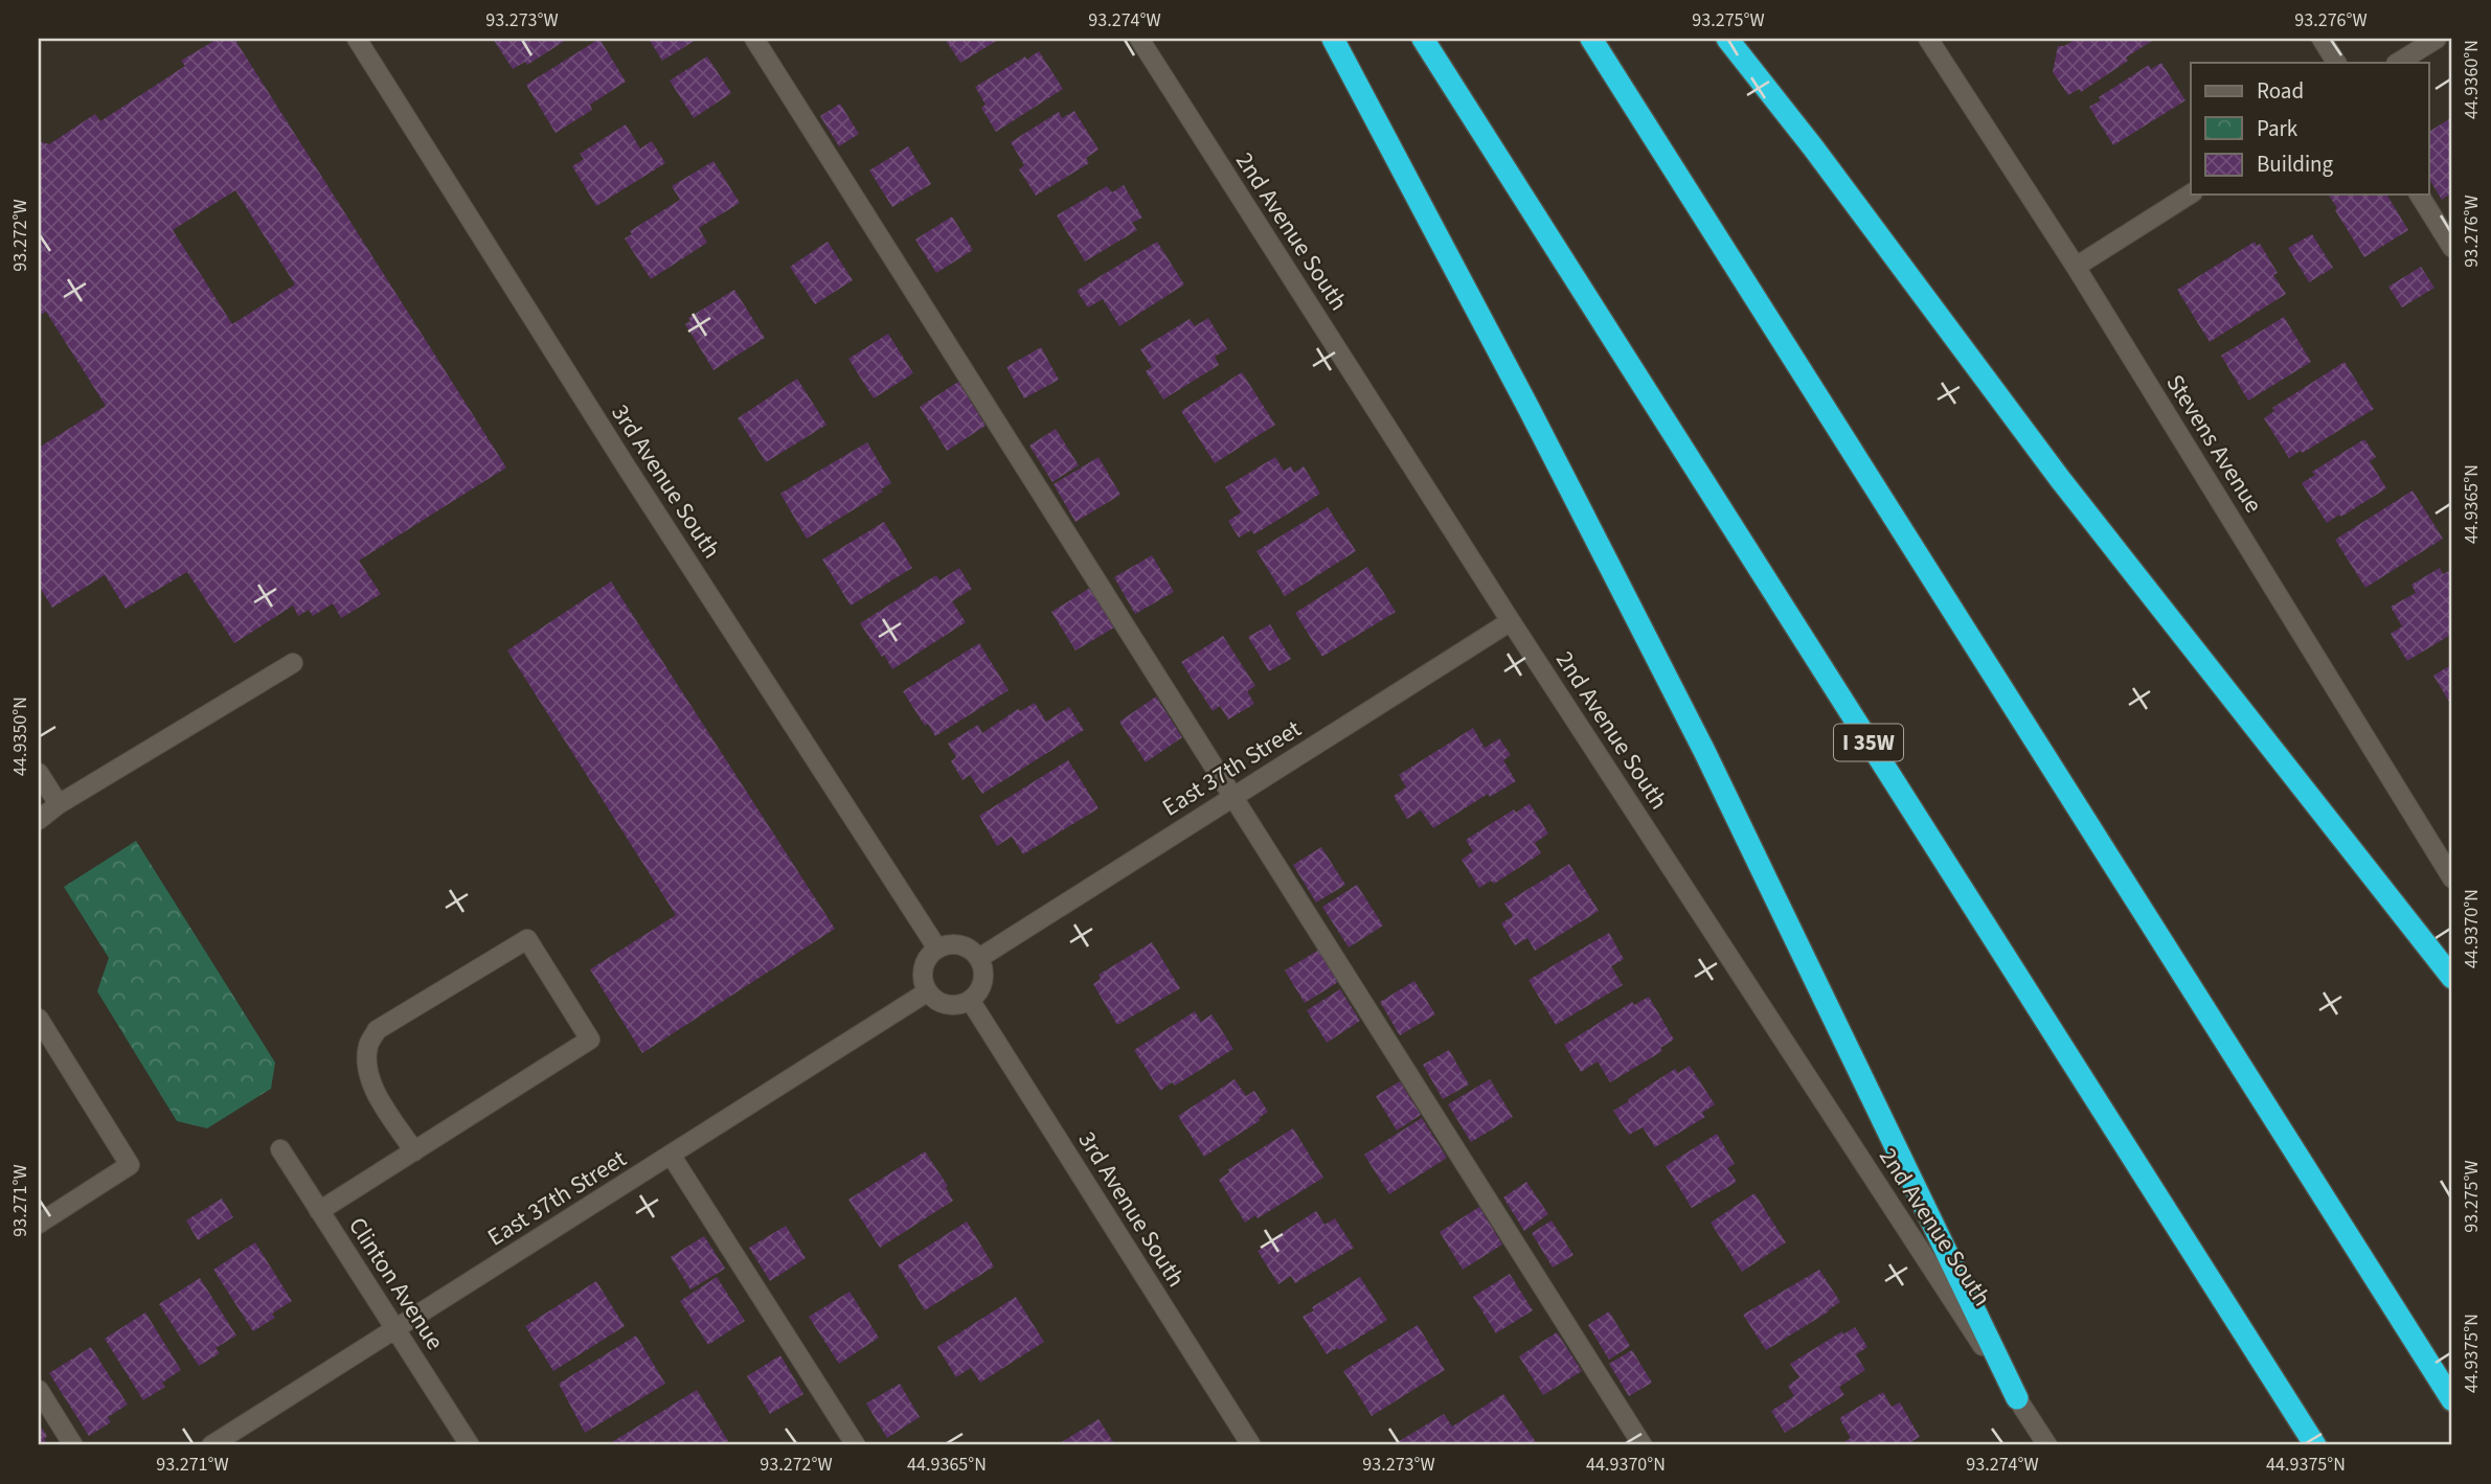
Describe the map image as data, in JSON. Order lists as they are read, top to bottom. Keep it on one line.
{"streets":{"highway":["I 35W"],"street":["2nd Avenue South","Stevens Avenue","3rd Avenue South","East 37th Street","Clinton Avenue"]},"crossings":[["2nd Avenue South","East 37th Street"],["3rd Avenue South","East 37th Street"],["East 37th Street","Clinton Avenue"]],"legend":["Road","Park","Building"],"coordinates":["93.273°W","93.274°W","93.275°W","93.276°W","44.9360°N","93.272°W","44.9365°N","44.9350°N","44.9370°N","93.271°W","44.9375°N"]}
